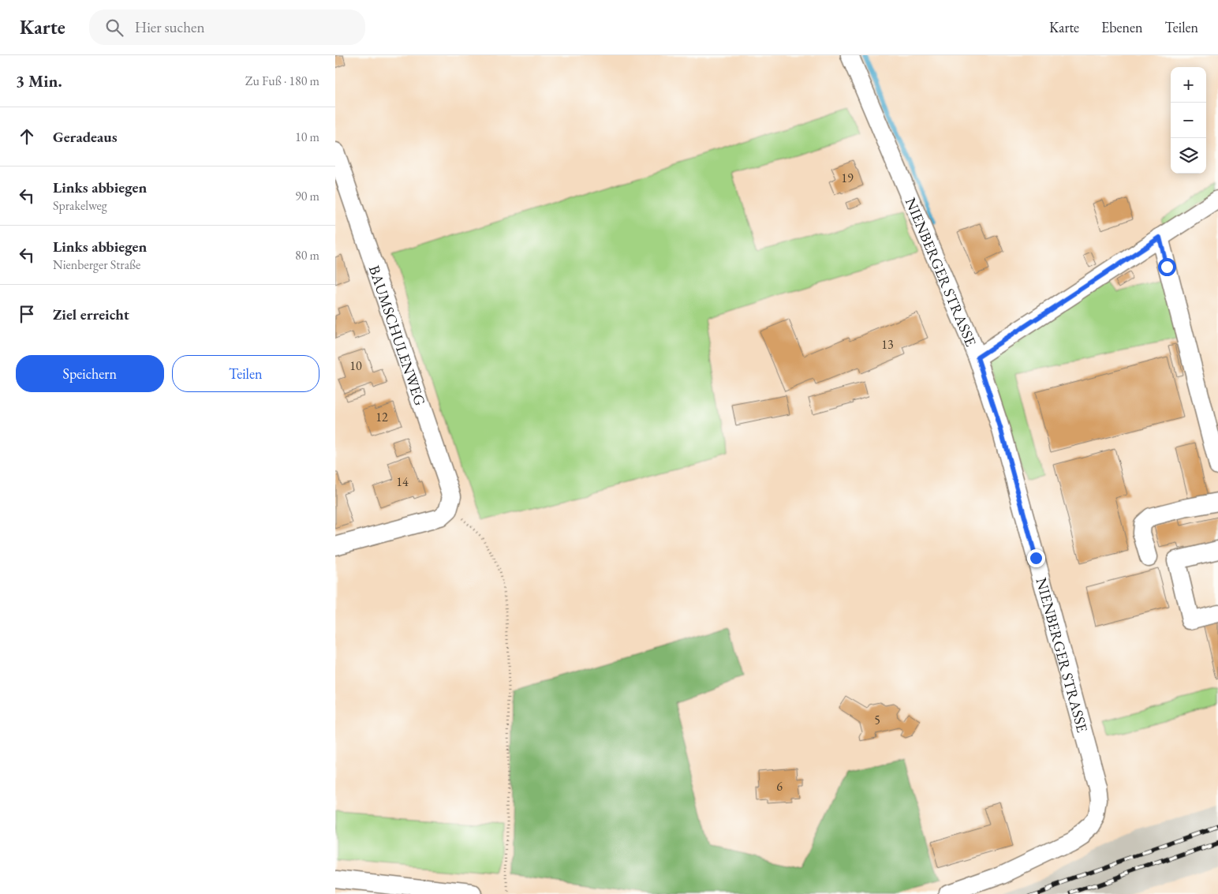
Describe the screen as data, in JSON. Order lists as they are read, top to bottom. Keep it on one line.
{"streets":{"street":["NIENBERGER STRASSE","BAUMSCHULENWEG"]},"house_numbers":["19","13","10","12","14","5","6"],"page":{"header":"Karte","search":"Hier suchen","nav":["Karte","Ebenen","Teilen"],"heading":["3 Min.","Zu Fuß · 180 m"],"map_buttons":["+","−"],"list":[["Geradeaus","10 m"],["Links abbiegen","Sprakelweg","90 m"],["Links abbiegen","Nienberger Straße","80 m"],"Ziel erreicht"],"buttons":["Speichern","Teilen"]}}
